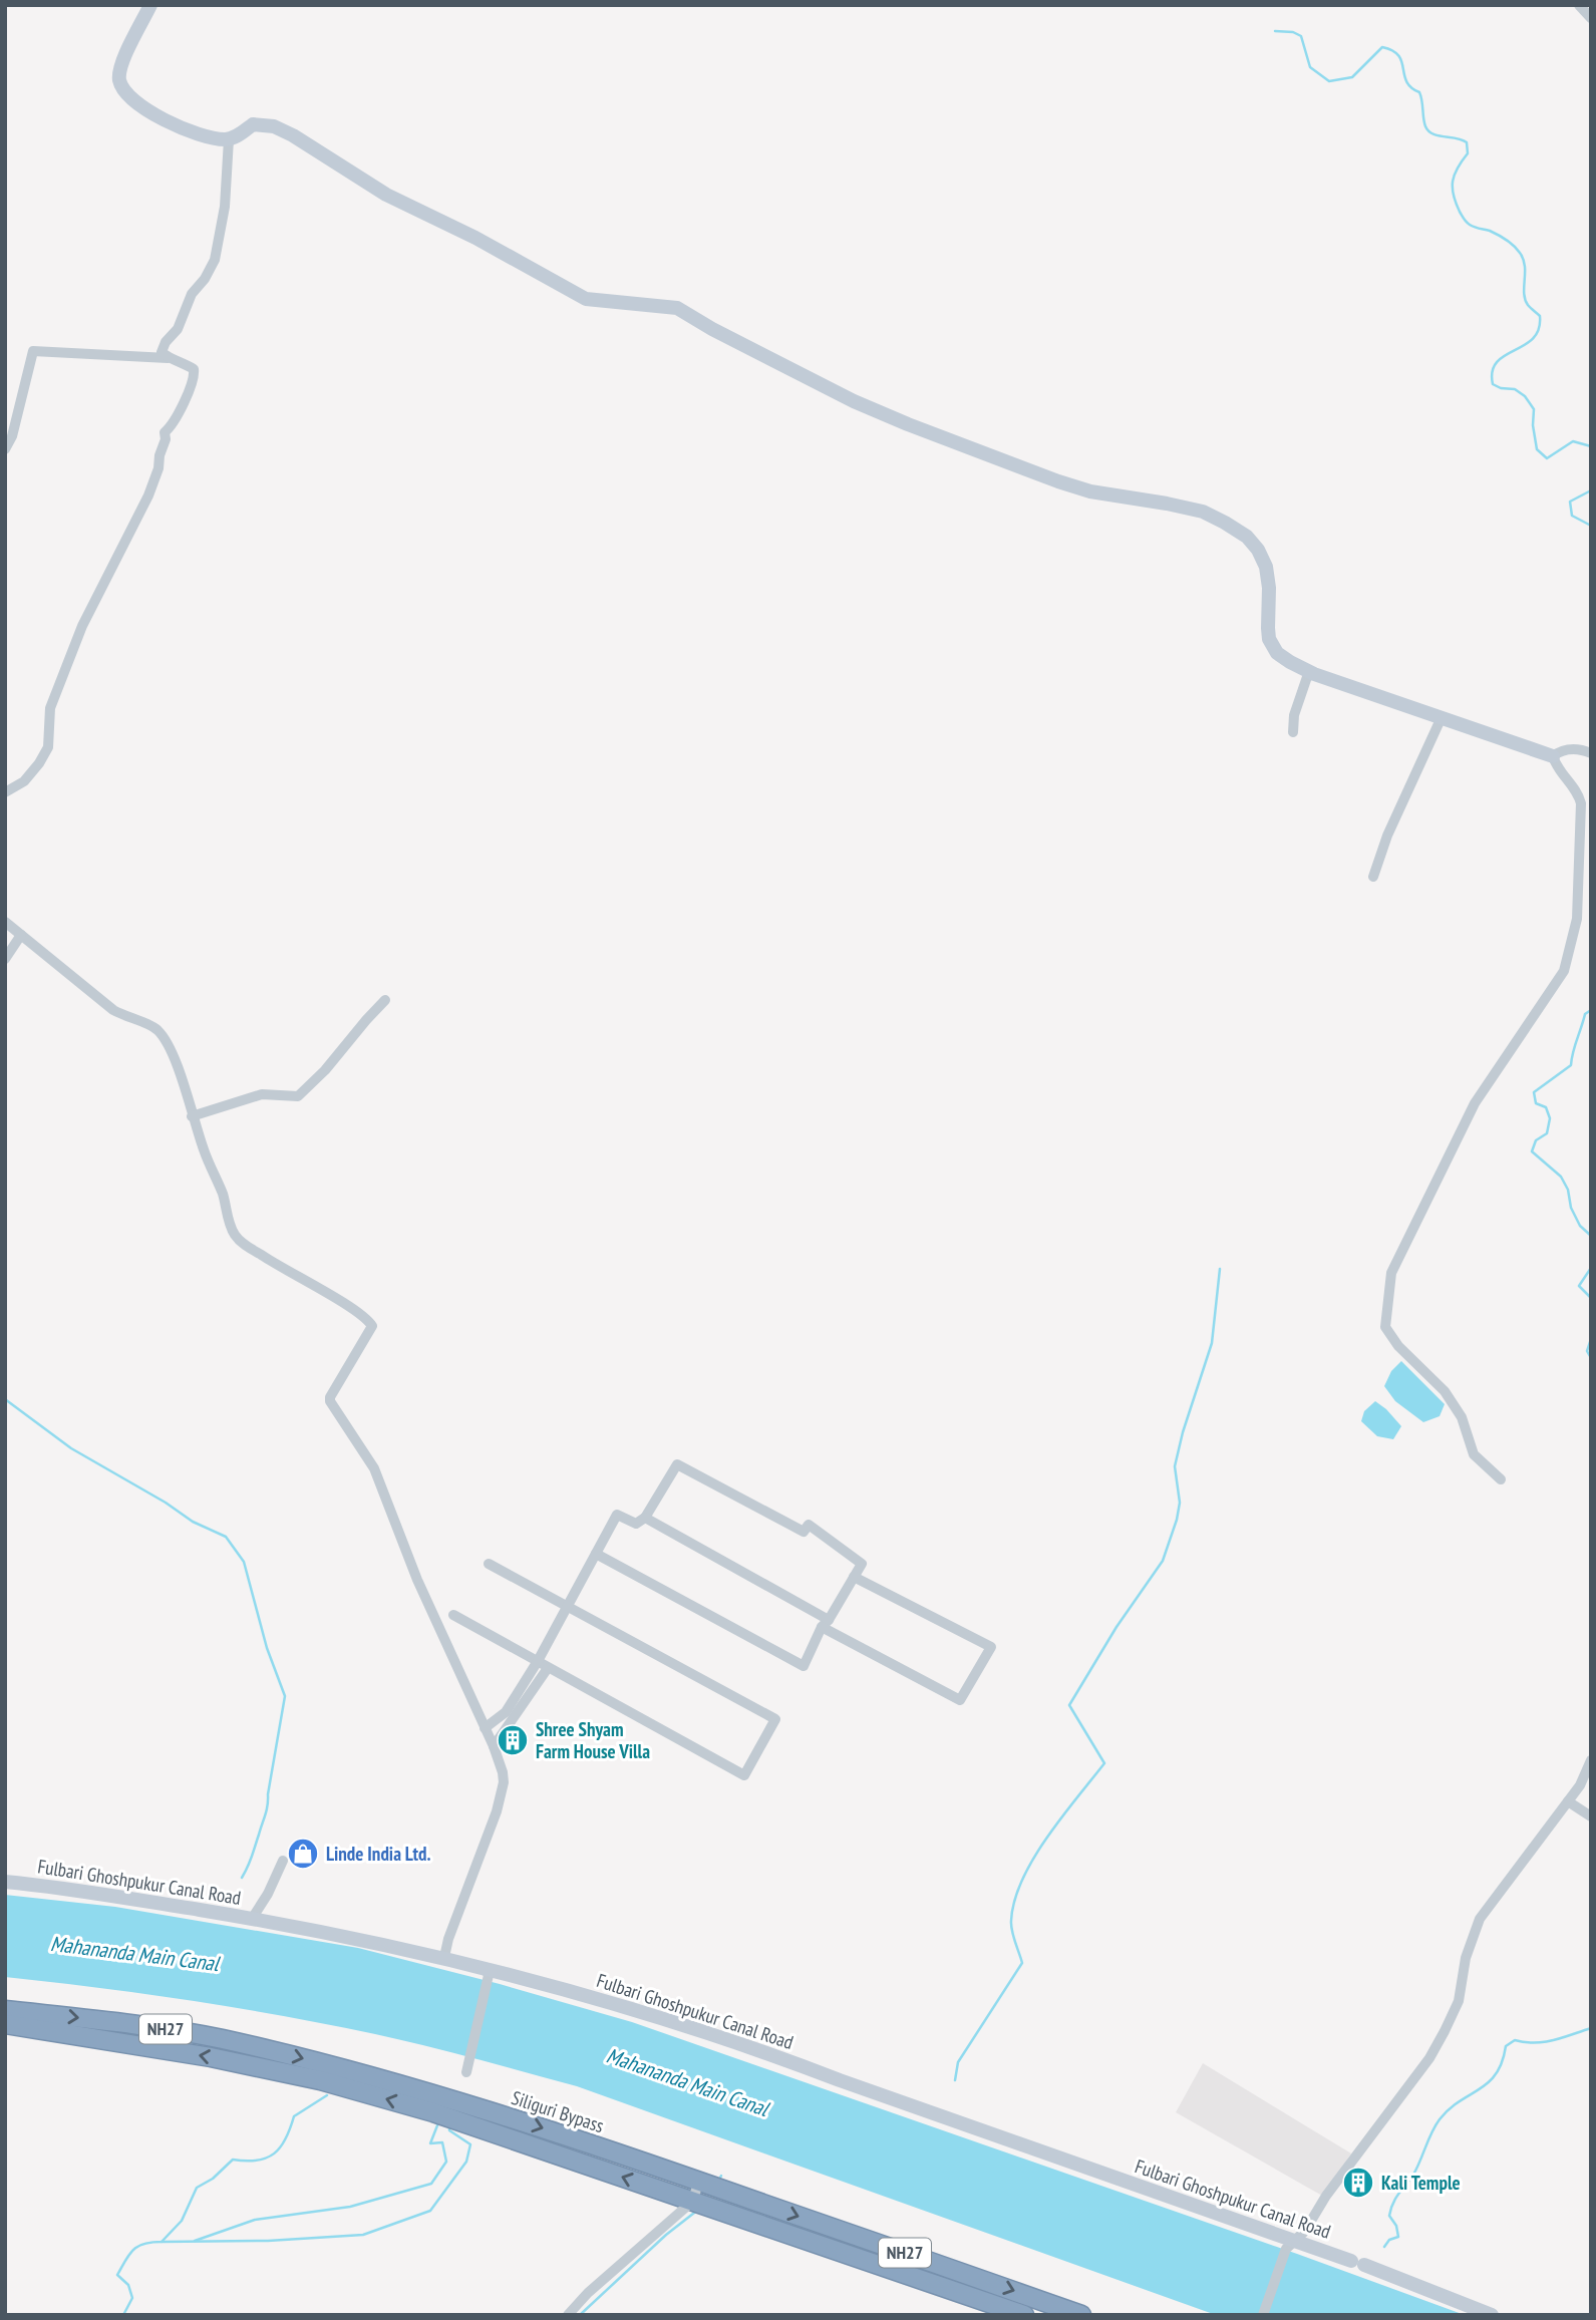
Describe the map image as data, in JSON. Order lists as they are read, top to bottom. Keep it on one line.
{"streets":{"highway":["NH27","Siliguri Bypass"],"street":["Fulbari Ghoshpukur Canal Road"]},"crossings":[["NH27","Siliguri Bypass"]],"water":["Mahananda Main Canal"],"places":{"building":["Shree Shyam Farm House Villa","Kali Temple"],"shop":["Linde India Ltd."]}}
